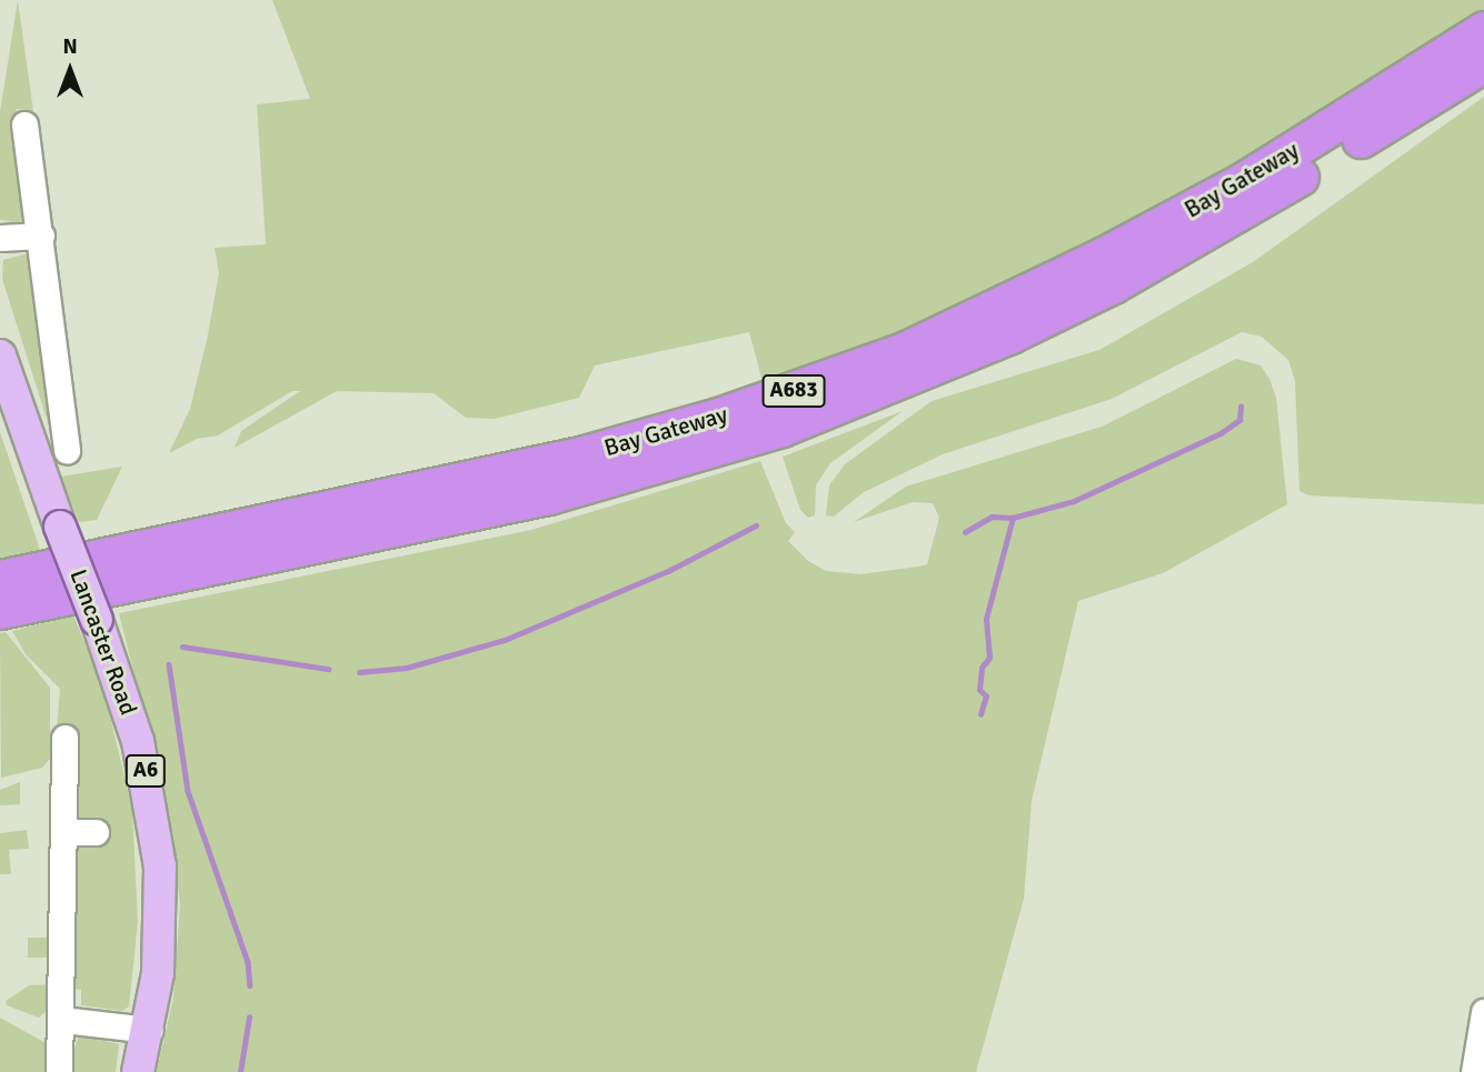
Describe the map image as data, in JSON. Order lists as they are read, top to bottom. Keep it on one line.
{"streets":{"highway":["Bay Gateway","A683"],"main road":["Lancaster Road","A6"]},"north":"top"}
